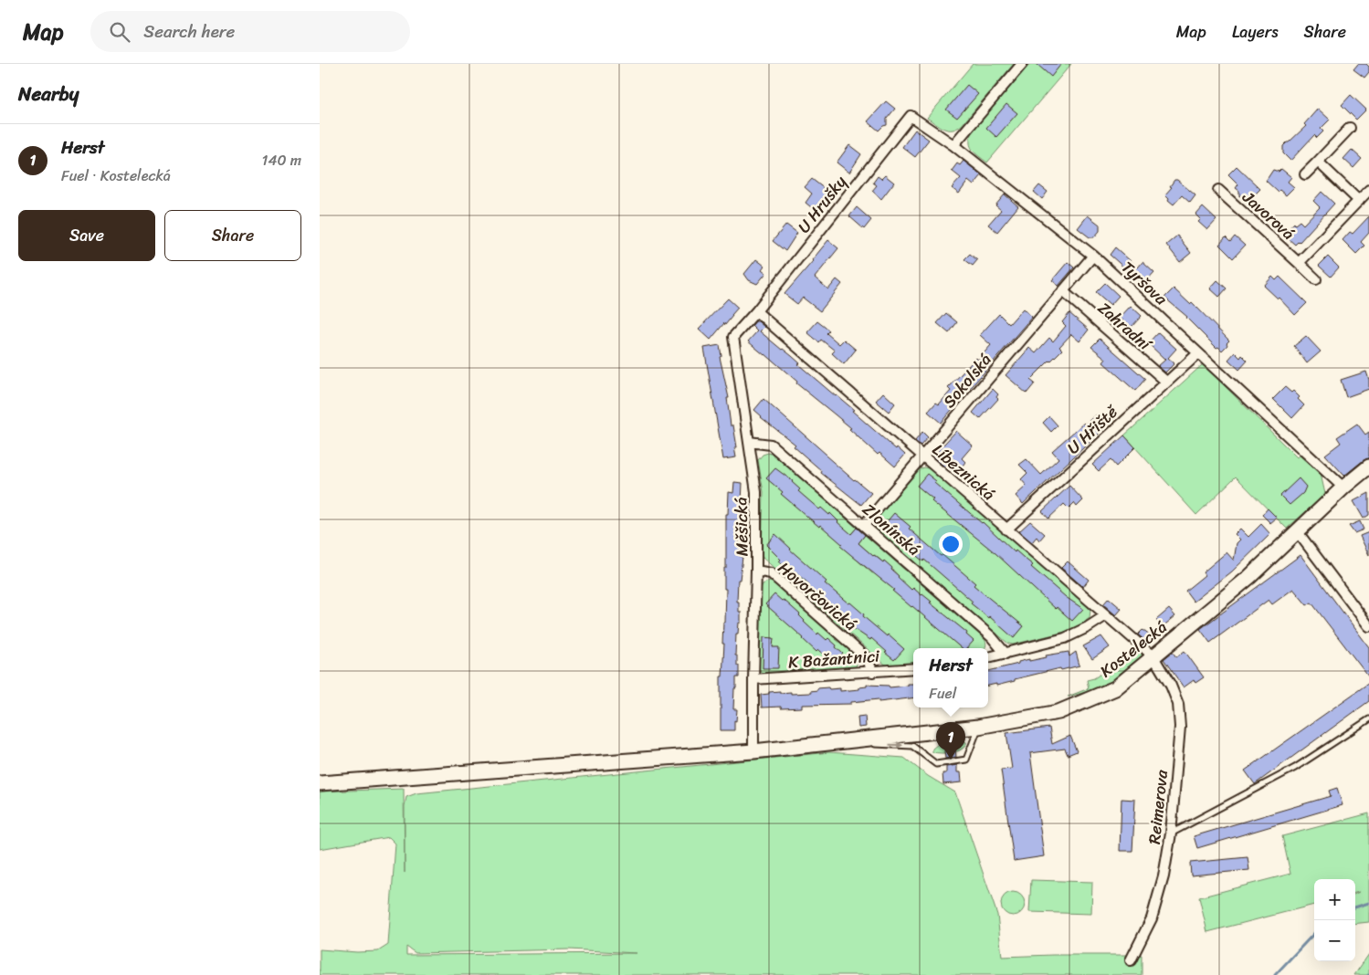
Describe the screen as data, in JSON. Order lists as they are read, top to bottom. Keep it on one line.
{"streets":{"main road":["Kostelecká"],"street":["U Hrušky","Javorová","Tyršova","Zahradní","Sokolská","U Hřiště","Líbeznická","Měšická","Zlonínská","Hovorčovická","K Bažantnici","Reimerova"]},"crossings":[["U Hrušky","Tyršova"],["U Hrušky","Líbeznická"],["U Hrušky","Měšická"],["Tyršova","Sokolská"],["Tyršova","U Hřiště"],["Tyršova","Kostelecká"],["Zahradní","Sokolská"],["Zahradní","U Hřiště"],["Sokolská","Líbeznická"],["Sokolská","Zlonínská"],["U Hřiště","Líbeznická"],["Líbeznická","Měšická"],["Líbeznická","Kostelecká"],["Líbeznická","Reimerova"],["Měšická","Zlonínská"],["Měšická","Hovorčovická"],["Měšická","Kostelecká"],["Měšická","K Bažantnici"],["Hovorčovická","K Bažantnici"],["Kostelecká","Reimerova"]],"page":{"header":"Map","search":"Search here","nav":["Map","Layers","Share"],"heading":"Nearby","list":[{"mark":"1","name":"Herst","note":"Fuel · Kostelecká","value":"140 m"}],"buttons":["Save","Share"],"popup":["Herst","Fuel"],"pins":"1","map_buttons":["+","−"]}}
